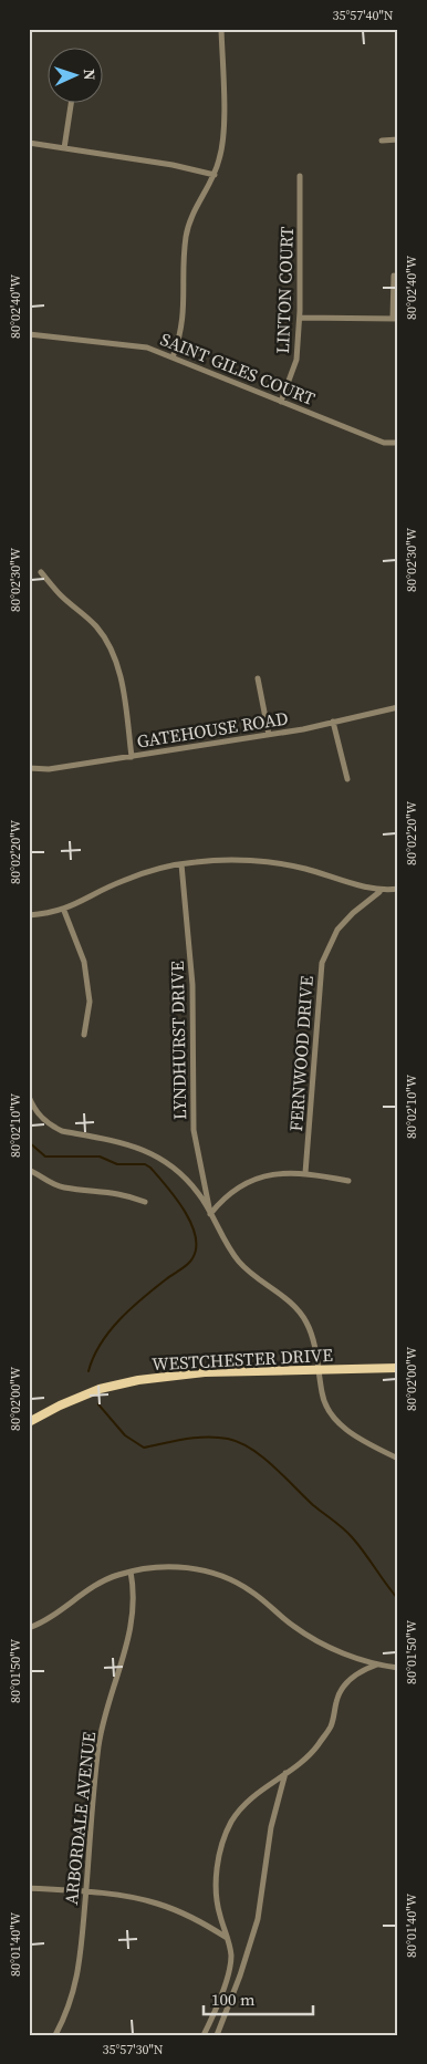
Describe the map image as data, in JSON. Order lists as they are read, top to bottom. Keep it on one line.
{"streets":{"main road":["WESTCHESTER DRIVE"],"street":["LINTON COURT","SAINT GILES COURT","GATEHOUSE ROAD","LYNDHURST DRIVE","FERNWOOD DRIVE","ARBORDALE AVENUE"]},"crossings":[["LINTON COURT","SAINT GILES COURT"]],"scale_bar":"100 m","north":"right","coordinates":["35°57'40\"N","80°02'40\"W","80°02'30\"W","80°02'20\"W","80°02'10\"W","80°02'00\"W","80°01'50\"W","80°01'40\"W","35°57'30\"N"]}
